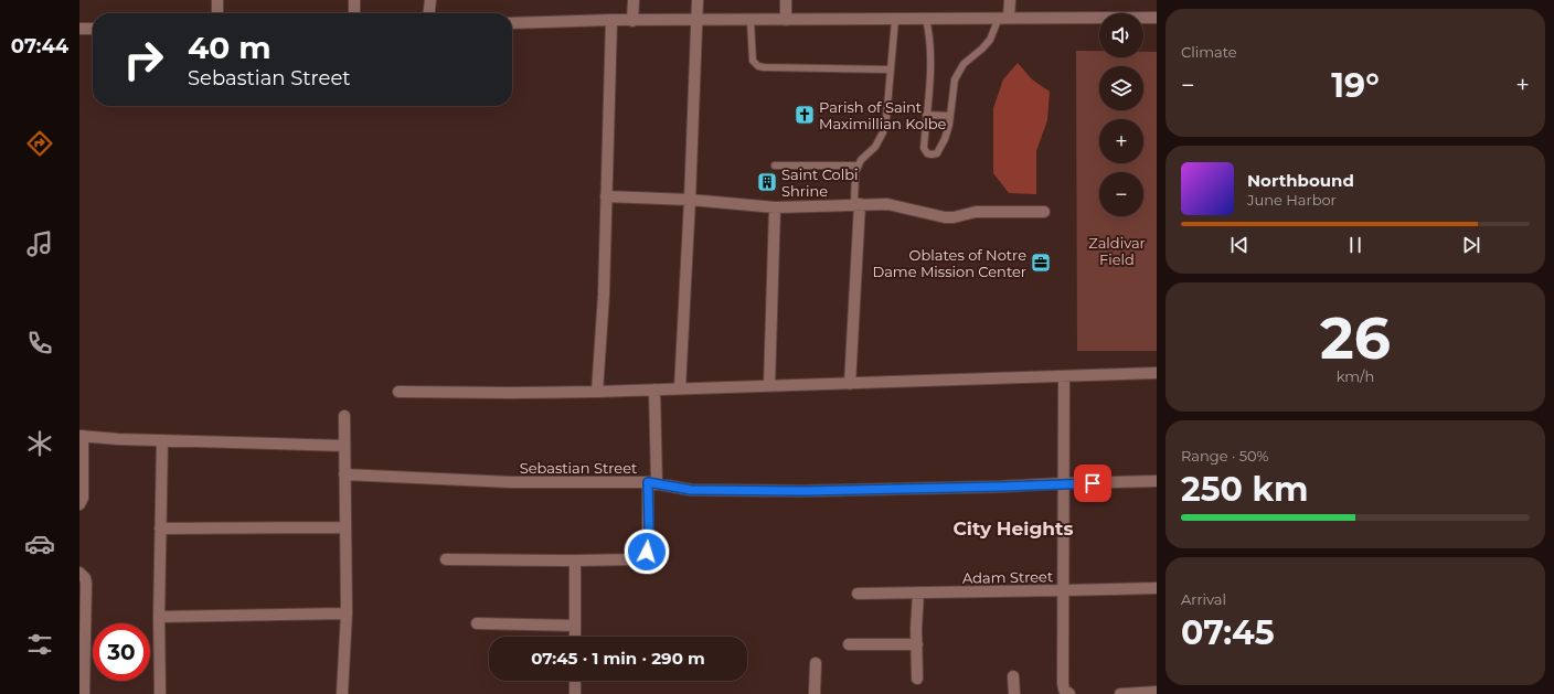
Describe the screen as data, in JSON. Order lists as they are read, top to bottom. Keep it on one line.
{"streets":{"street":["Sebastian Street","Adam Street"]},"districts":["City Heights"],"parks":["Zaldivar Field"],"places":{"church":["Parish of Saint Maximillian Kolbe"],"building":["Saint Colbi Shrine"],"office":["Oblates of Notre Dame Mission Center"]},"page":{"tabs":"07:44","tile":["Climate",["26","km/h"],["Range · 50%","250 km"],["Arrival","07:45"]],"map_buttons":["+","−"],"turn":["40 m","Sebastian Street"],"heat":["−","19°","+"],"song":["Northbound","June Harbor"],"limit":"30","trip":"07:45 · 1 min · 290 m"}}
